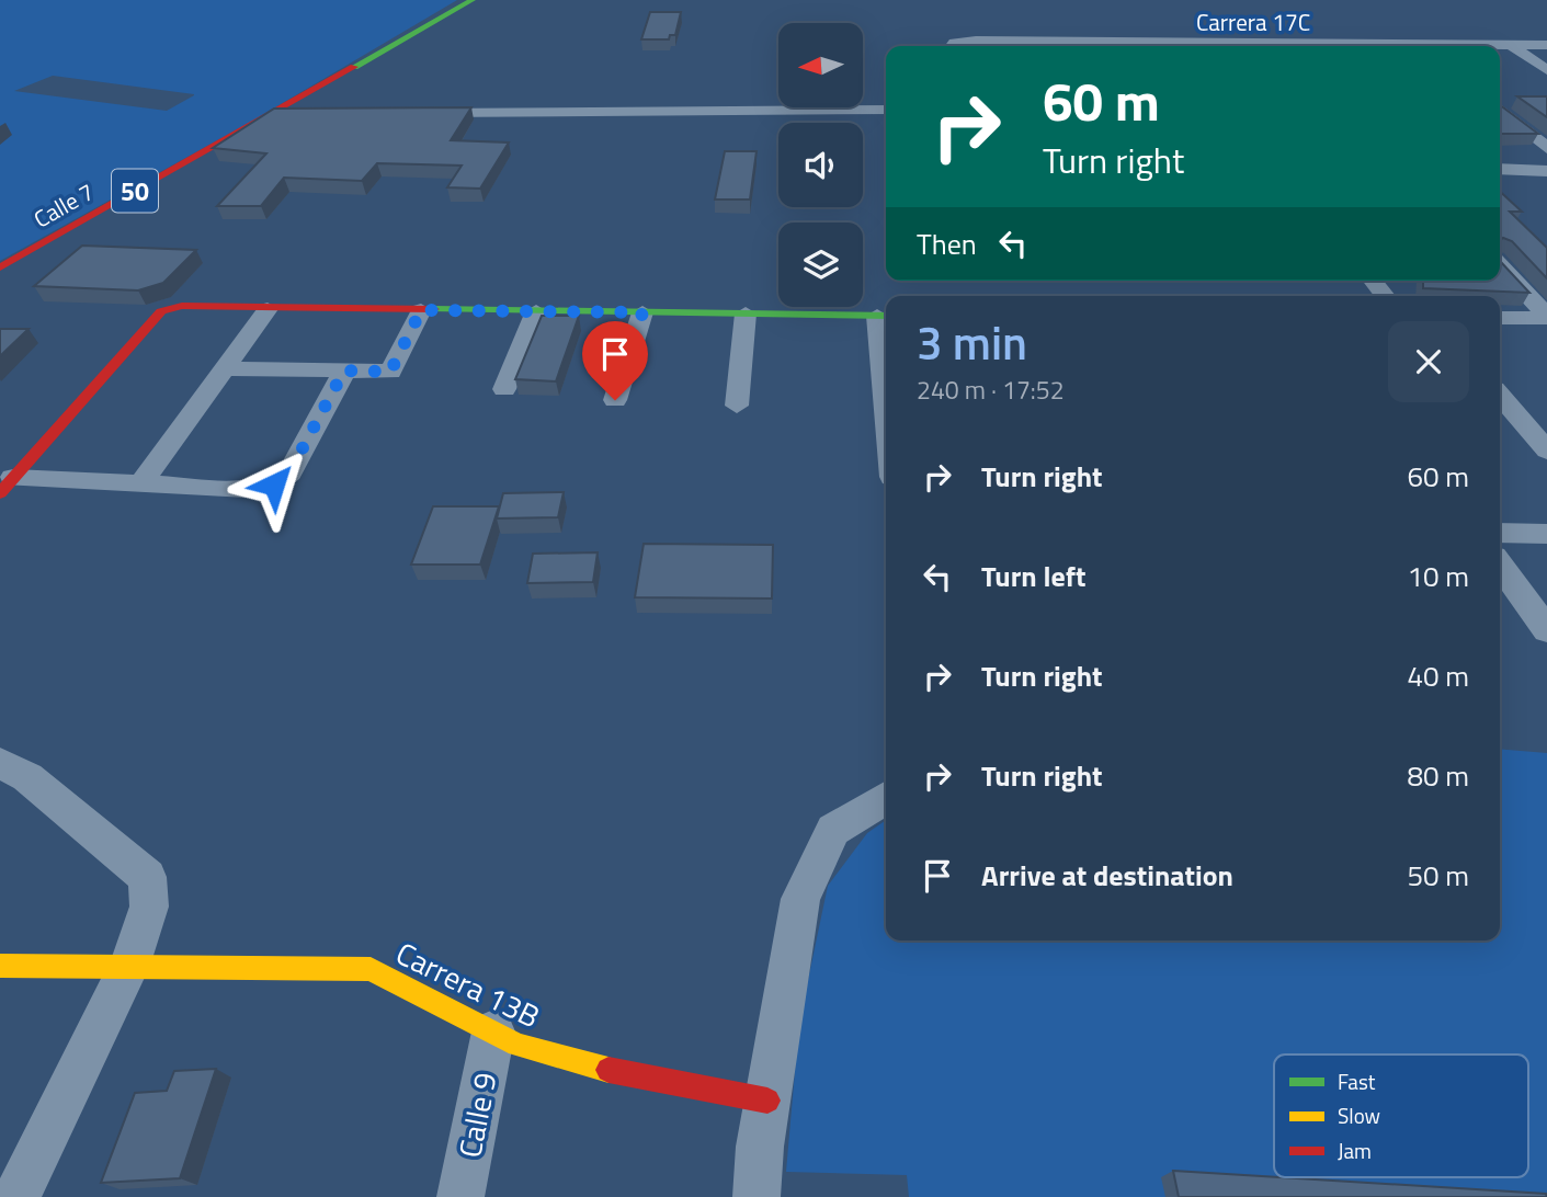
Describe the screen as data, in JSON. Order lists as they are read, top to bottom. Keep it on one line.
{"streets":{"main road":["50","Calle 7","Carrera 13B"],"street":["Carrera 17C","Calle 9"]},"crossings":[["50","Calle 7"],["Carrera 13B","Calle 9"]],"legend":["Fast","Slow","Jam"],"north":"left","page":{"turn":["60 m","Turn right"],"then":"Then","heading":["3 min","240 m · 17:52"],"list":[{"name":"Turn right","value":"60 m"},{"name":"Turn left","value":"10 m"},{"name":"Turn right","value":"40 m"},{"name":"Turn right","value":"80 m"},{"name":"Arrive at destination","value":"50 m"}]}}
